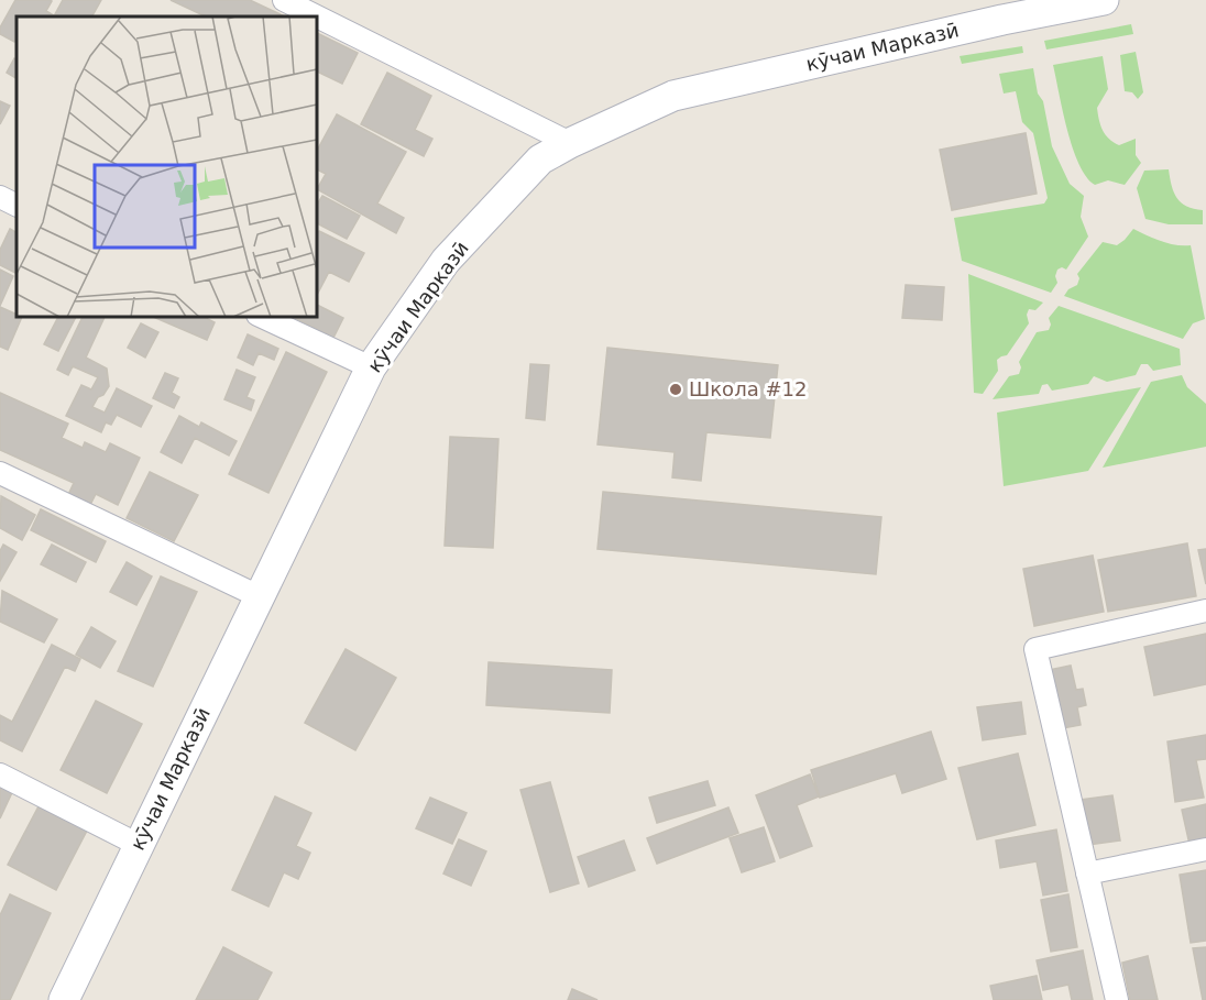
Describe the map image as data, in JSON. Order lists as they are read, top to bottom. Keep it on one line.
{"streets":{"main road":["кӯчаи Марказӣ"]},"places":["Школа #12"]}
